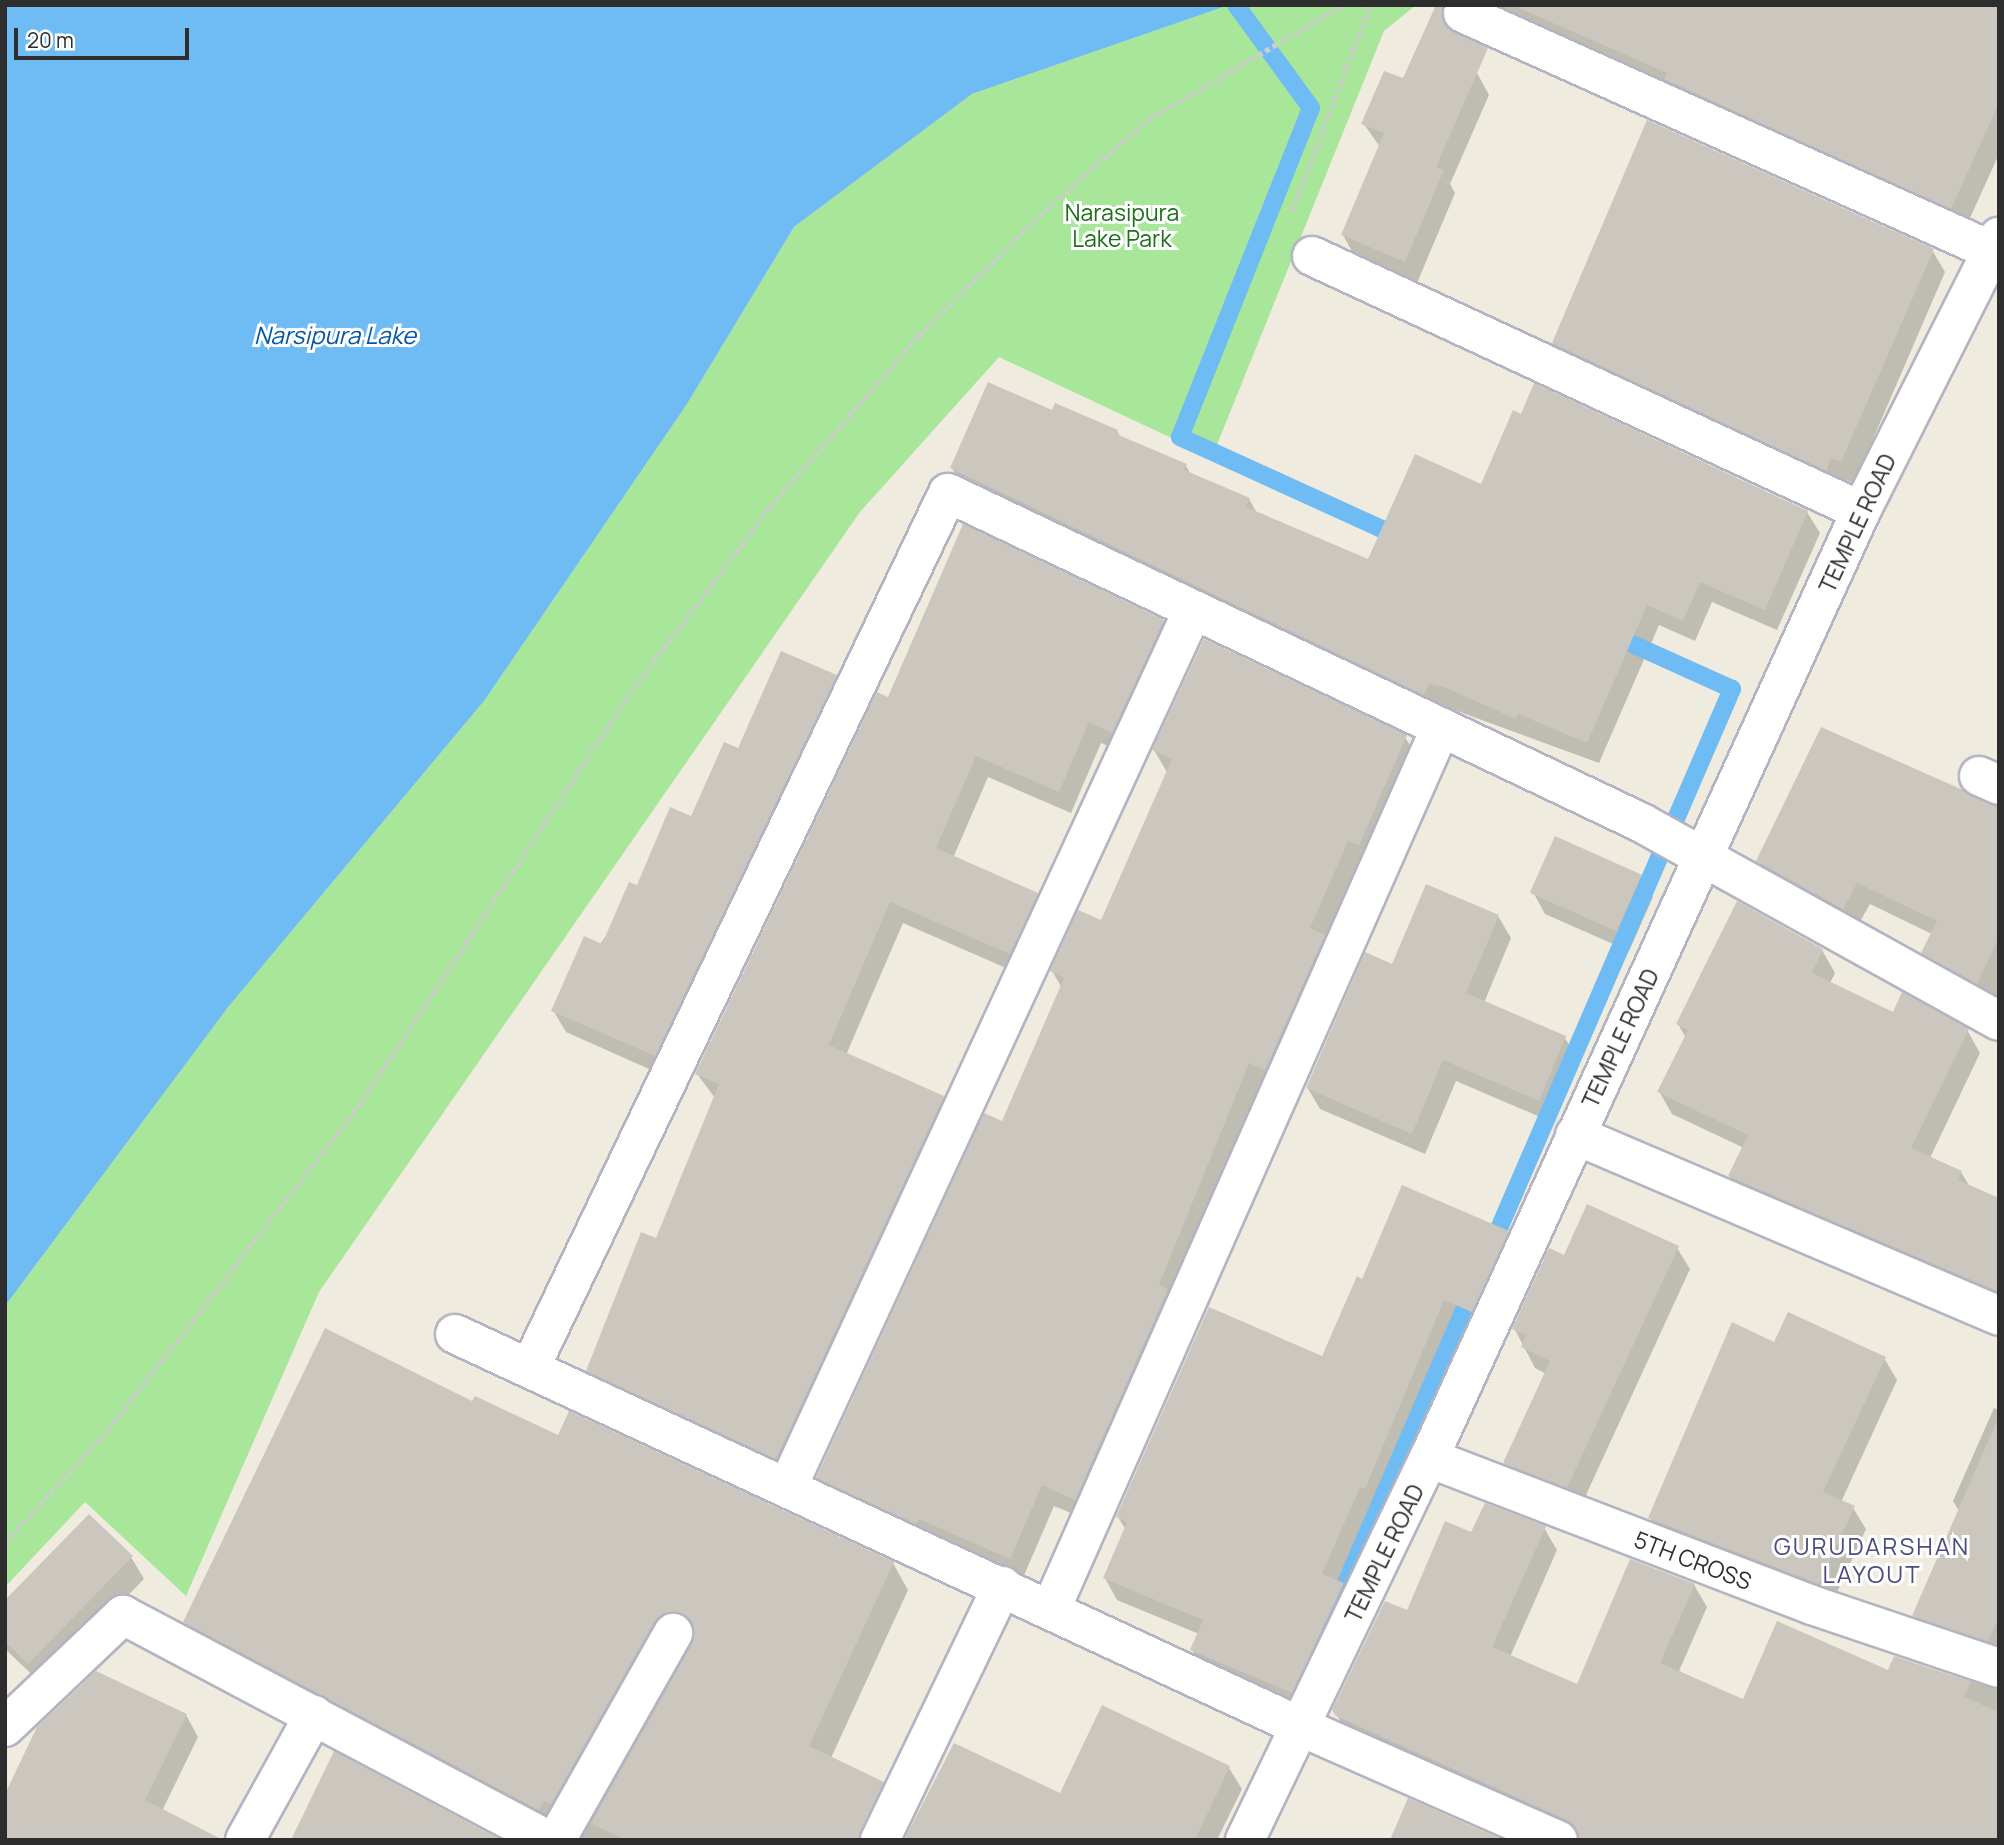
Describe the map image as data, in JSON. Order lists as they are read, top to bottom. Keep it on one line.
{"streets":{"street":["TEMPLE ROAD","5TH CROSS"]},"crossings":[["TEMPLE ROAD","5TH CROSS"]],"districts":["GURUDARSHAN LAYOUT"],"water":["Narsipura Lake"],"parks":["Narasipura Lake Park"],"scale_bar":"20 m"}
